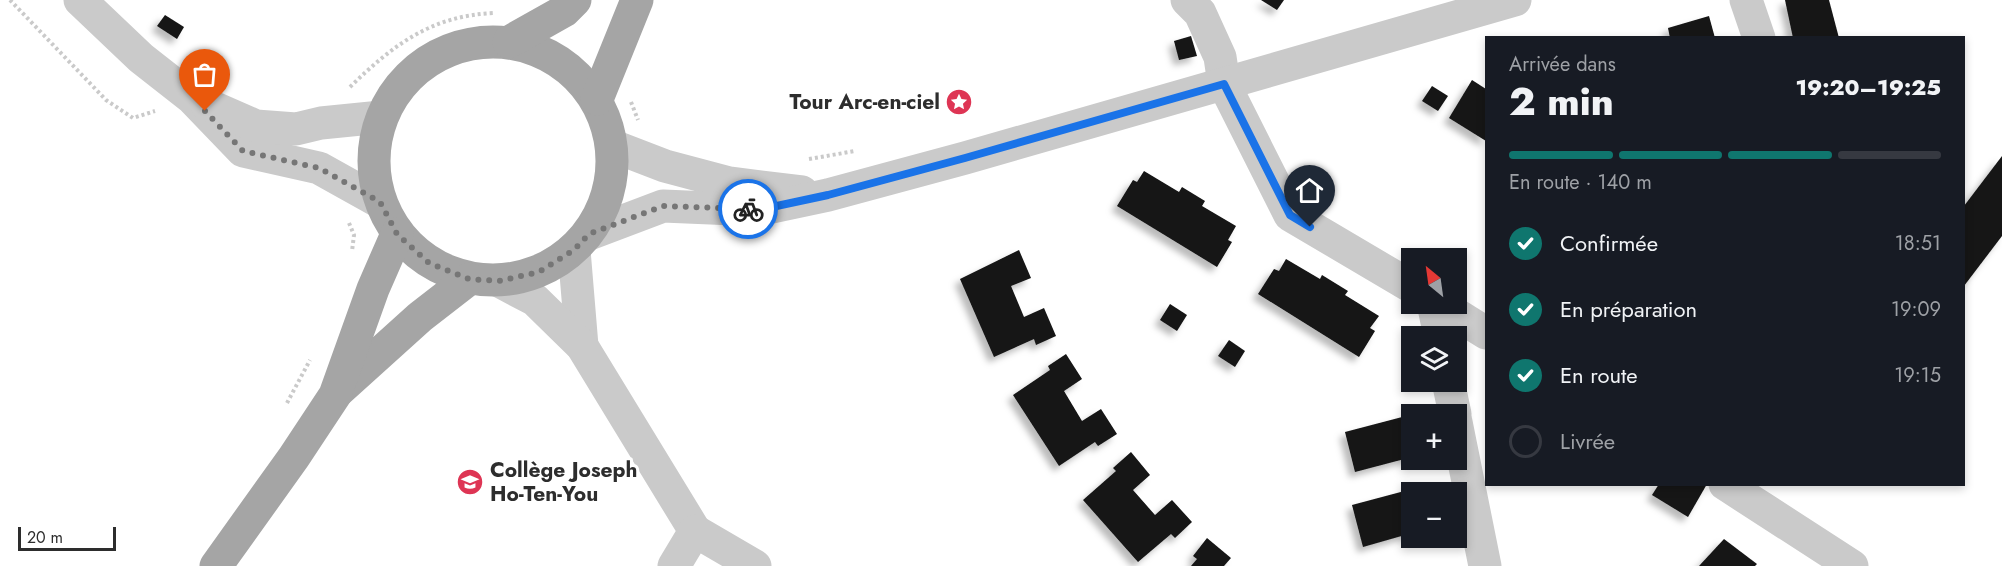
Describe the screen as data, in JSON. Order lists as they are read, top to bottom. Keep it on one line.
{"places":{"place":["Tour Arc-en-ciel"],"school or university":["Collège Joseph Ho-Ten-You"]},"scale_bar":"20 m","north":"top left","page":{"heading":["2 min","Arrivée dans","19:20–19:25"],"bar":"En route · 140 m","list":[["Confirmée","18:51"],["En préparation","19:09"],["En route","19:15"],"Livrée"],"map_buttons":["+","−"],"scale":"20 m"}}
